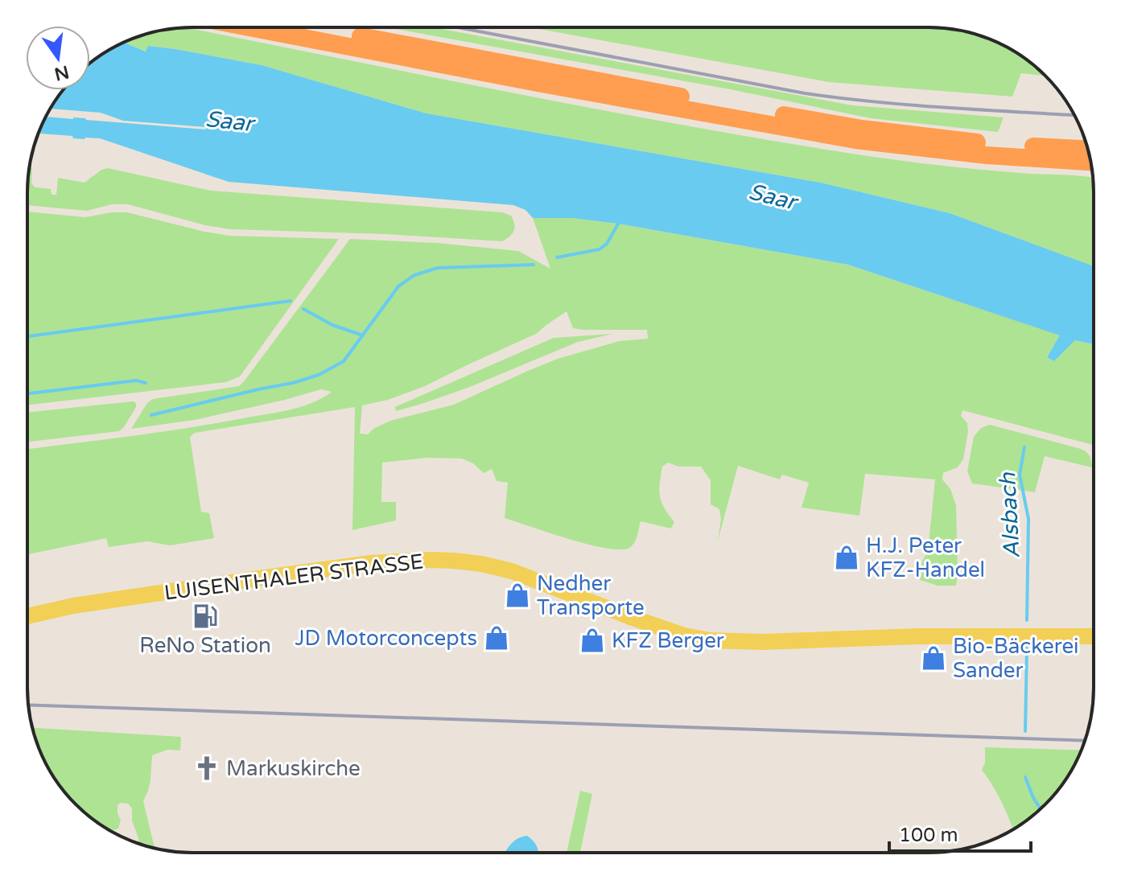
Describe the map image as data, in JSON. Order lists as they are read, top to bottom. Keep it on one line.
{"streets":{"main road":["LUISENTHALER STRASSE"]},"water":["Saar","Alsbach"],"places":{"shop":["H.J. Peter KFZ-Handel","Nedher Transporte","JD Motorconcepts","KFZ Berger","Bio-Bäckerei Sander"],"fuel station":["ReNo Station"],"church":["Markuskirche"]},"scale_bar":"100 m","north":"bottom"}
